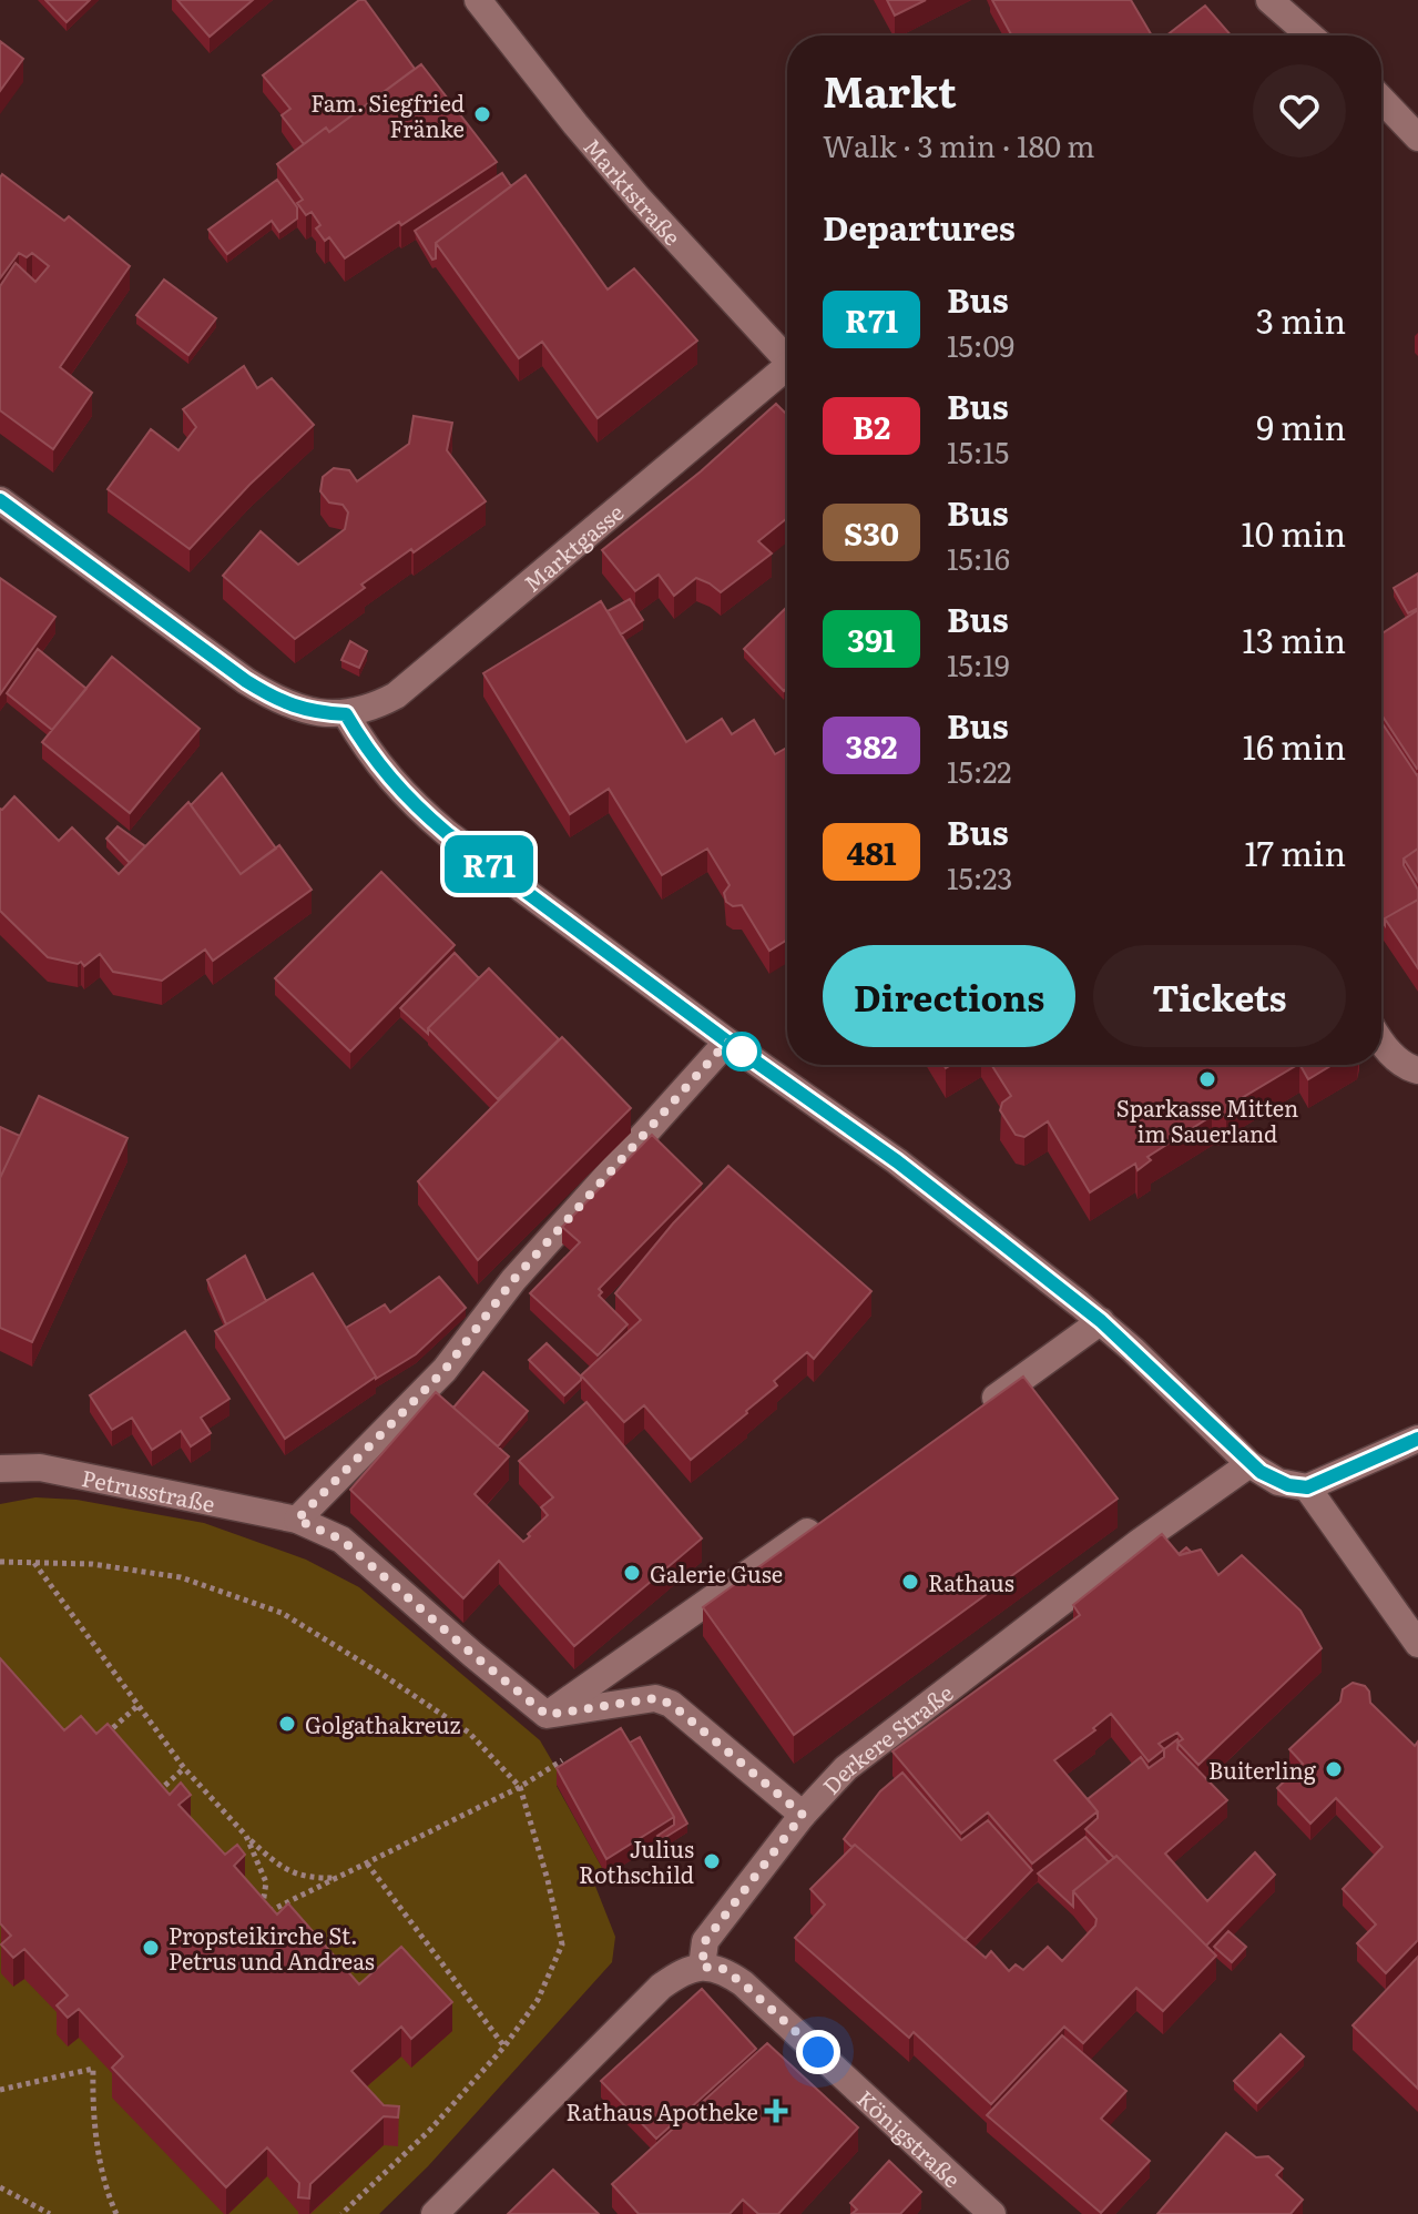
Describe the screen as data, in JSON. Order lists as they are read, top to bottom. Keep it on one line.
{"streets":{"street":["Marktstraße","Marktgasse","Petrusstraße","Derkere Straße","Königstraße"]},"crossings":[["Derkere Straße","Königstraße"]],"places":{"other":["Fam. Siegfried Fränke","Sparkasse Mitten im Sauerland","Galerie Guse","Rathaus","Golgathakreuz","Buiterling","Julius Rothschild","Propsteikirche St. Petrus und Andreas"],"health":["Rathaus Apotheke"]},"lines":["bus line R71"],"page":{"on_map":"R71","heading":[["Markt","Walk · 3 min · 180 m"],"Departures"],"list":[{"mark":"R71","name":"Bus","note":"15:09","value":"3 min"},{"mark":"B2","name":"Bus","note":"15:15","value":"9 min"},{"mark":"S30","name":"Bus","note":"15:16","value":"10 min"},{"mark":"391","name":"Bus","note":"15:19","value":"13 min"},{"mark":"382","name":"Bus","note":"15:22","value":"16 min"},{"mark":"481","name":"Bus","note":"15:23","value":"17 min"}],"buttons":["Directions","Tickets"]}}
